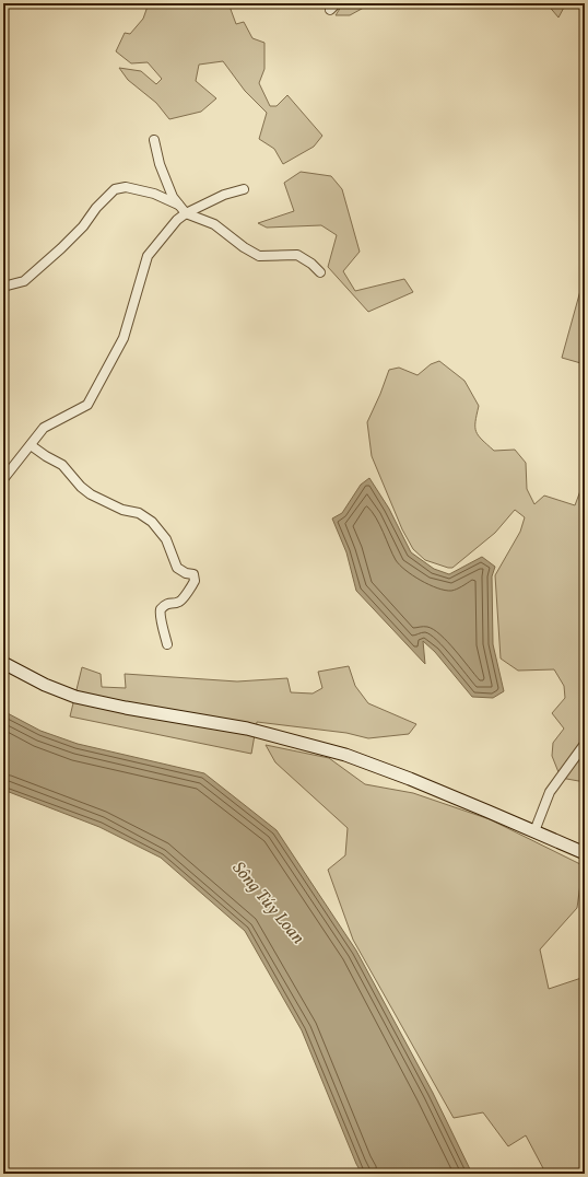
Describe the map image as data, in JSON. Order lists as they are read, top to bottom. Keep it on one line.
{"water":["Sông Túy Loan"]}
